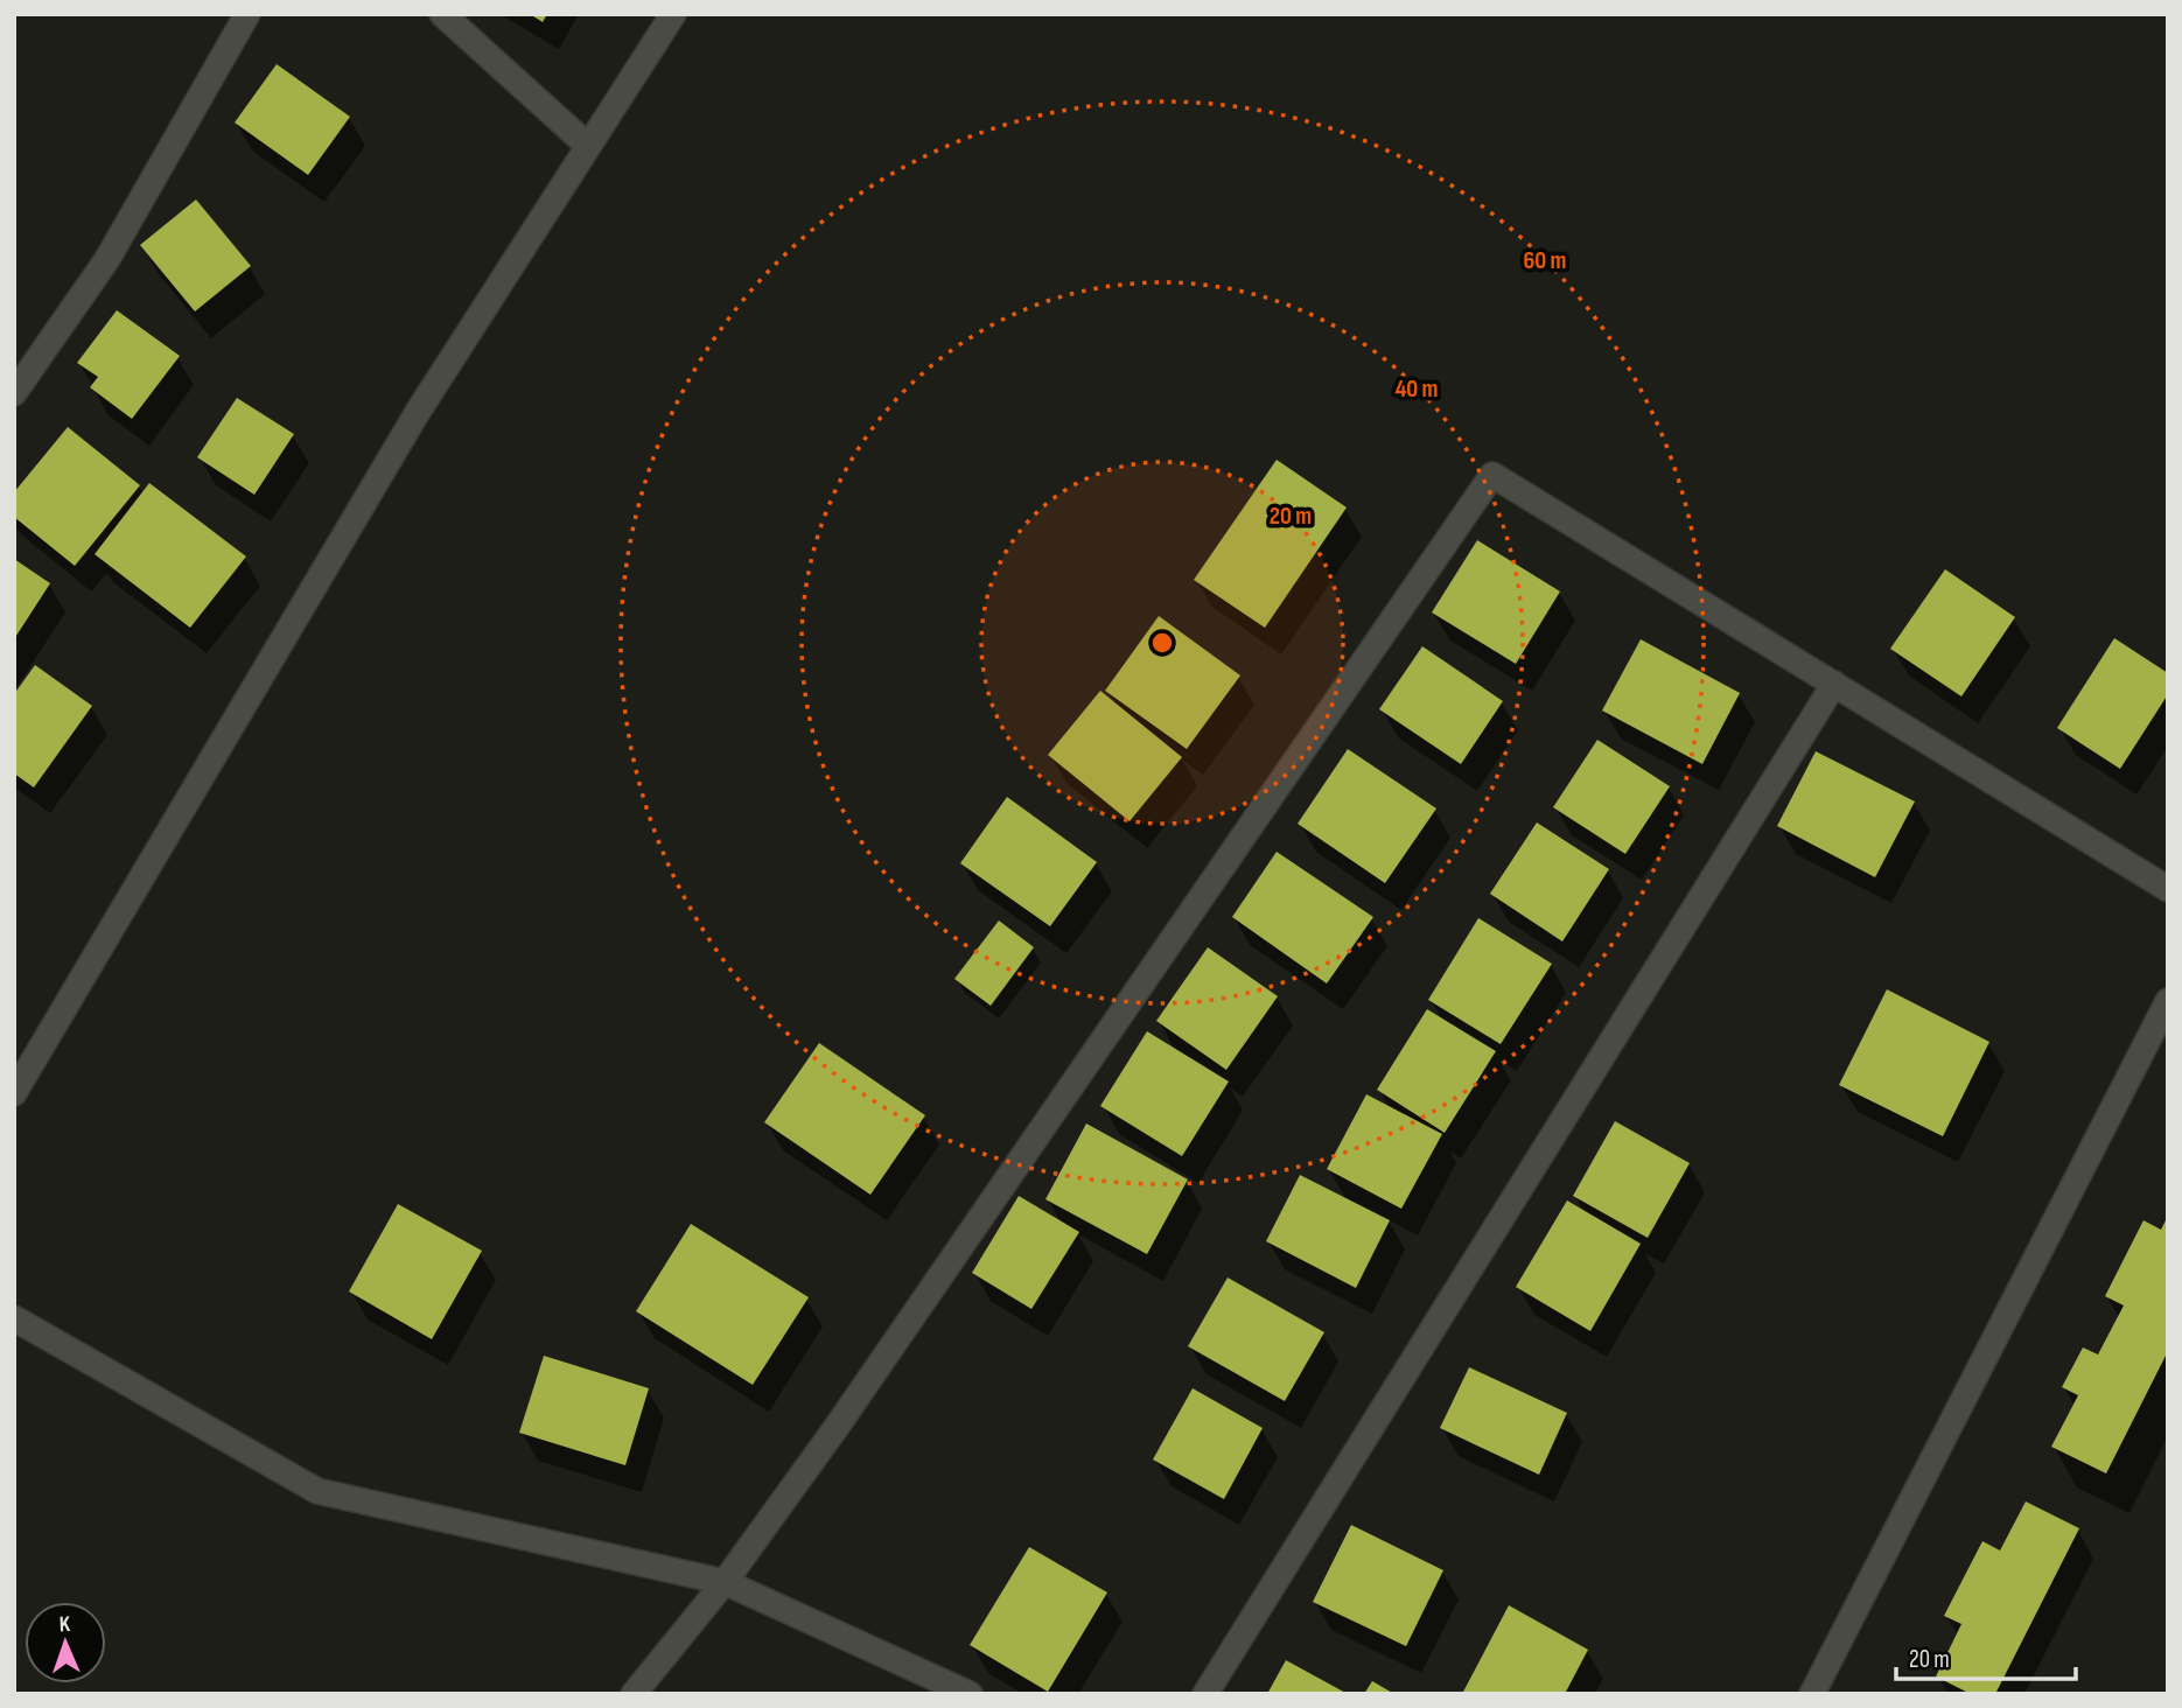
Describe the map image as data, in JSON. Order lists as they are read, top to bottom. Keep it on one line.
{"scale_bar":"20 m","north":"top","rings":["60 m","40 m","20 m"]}
